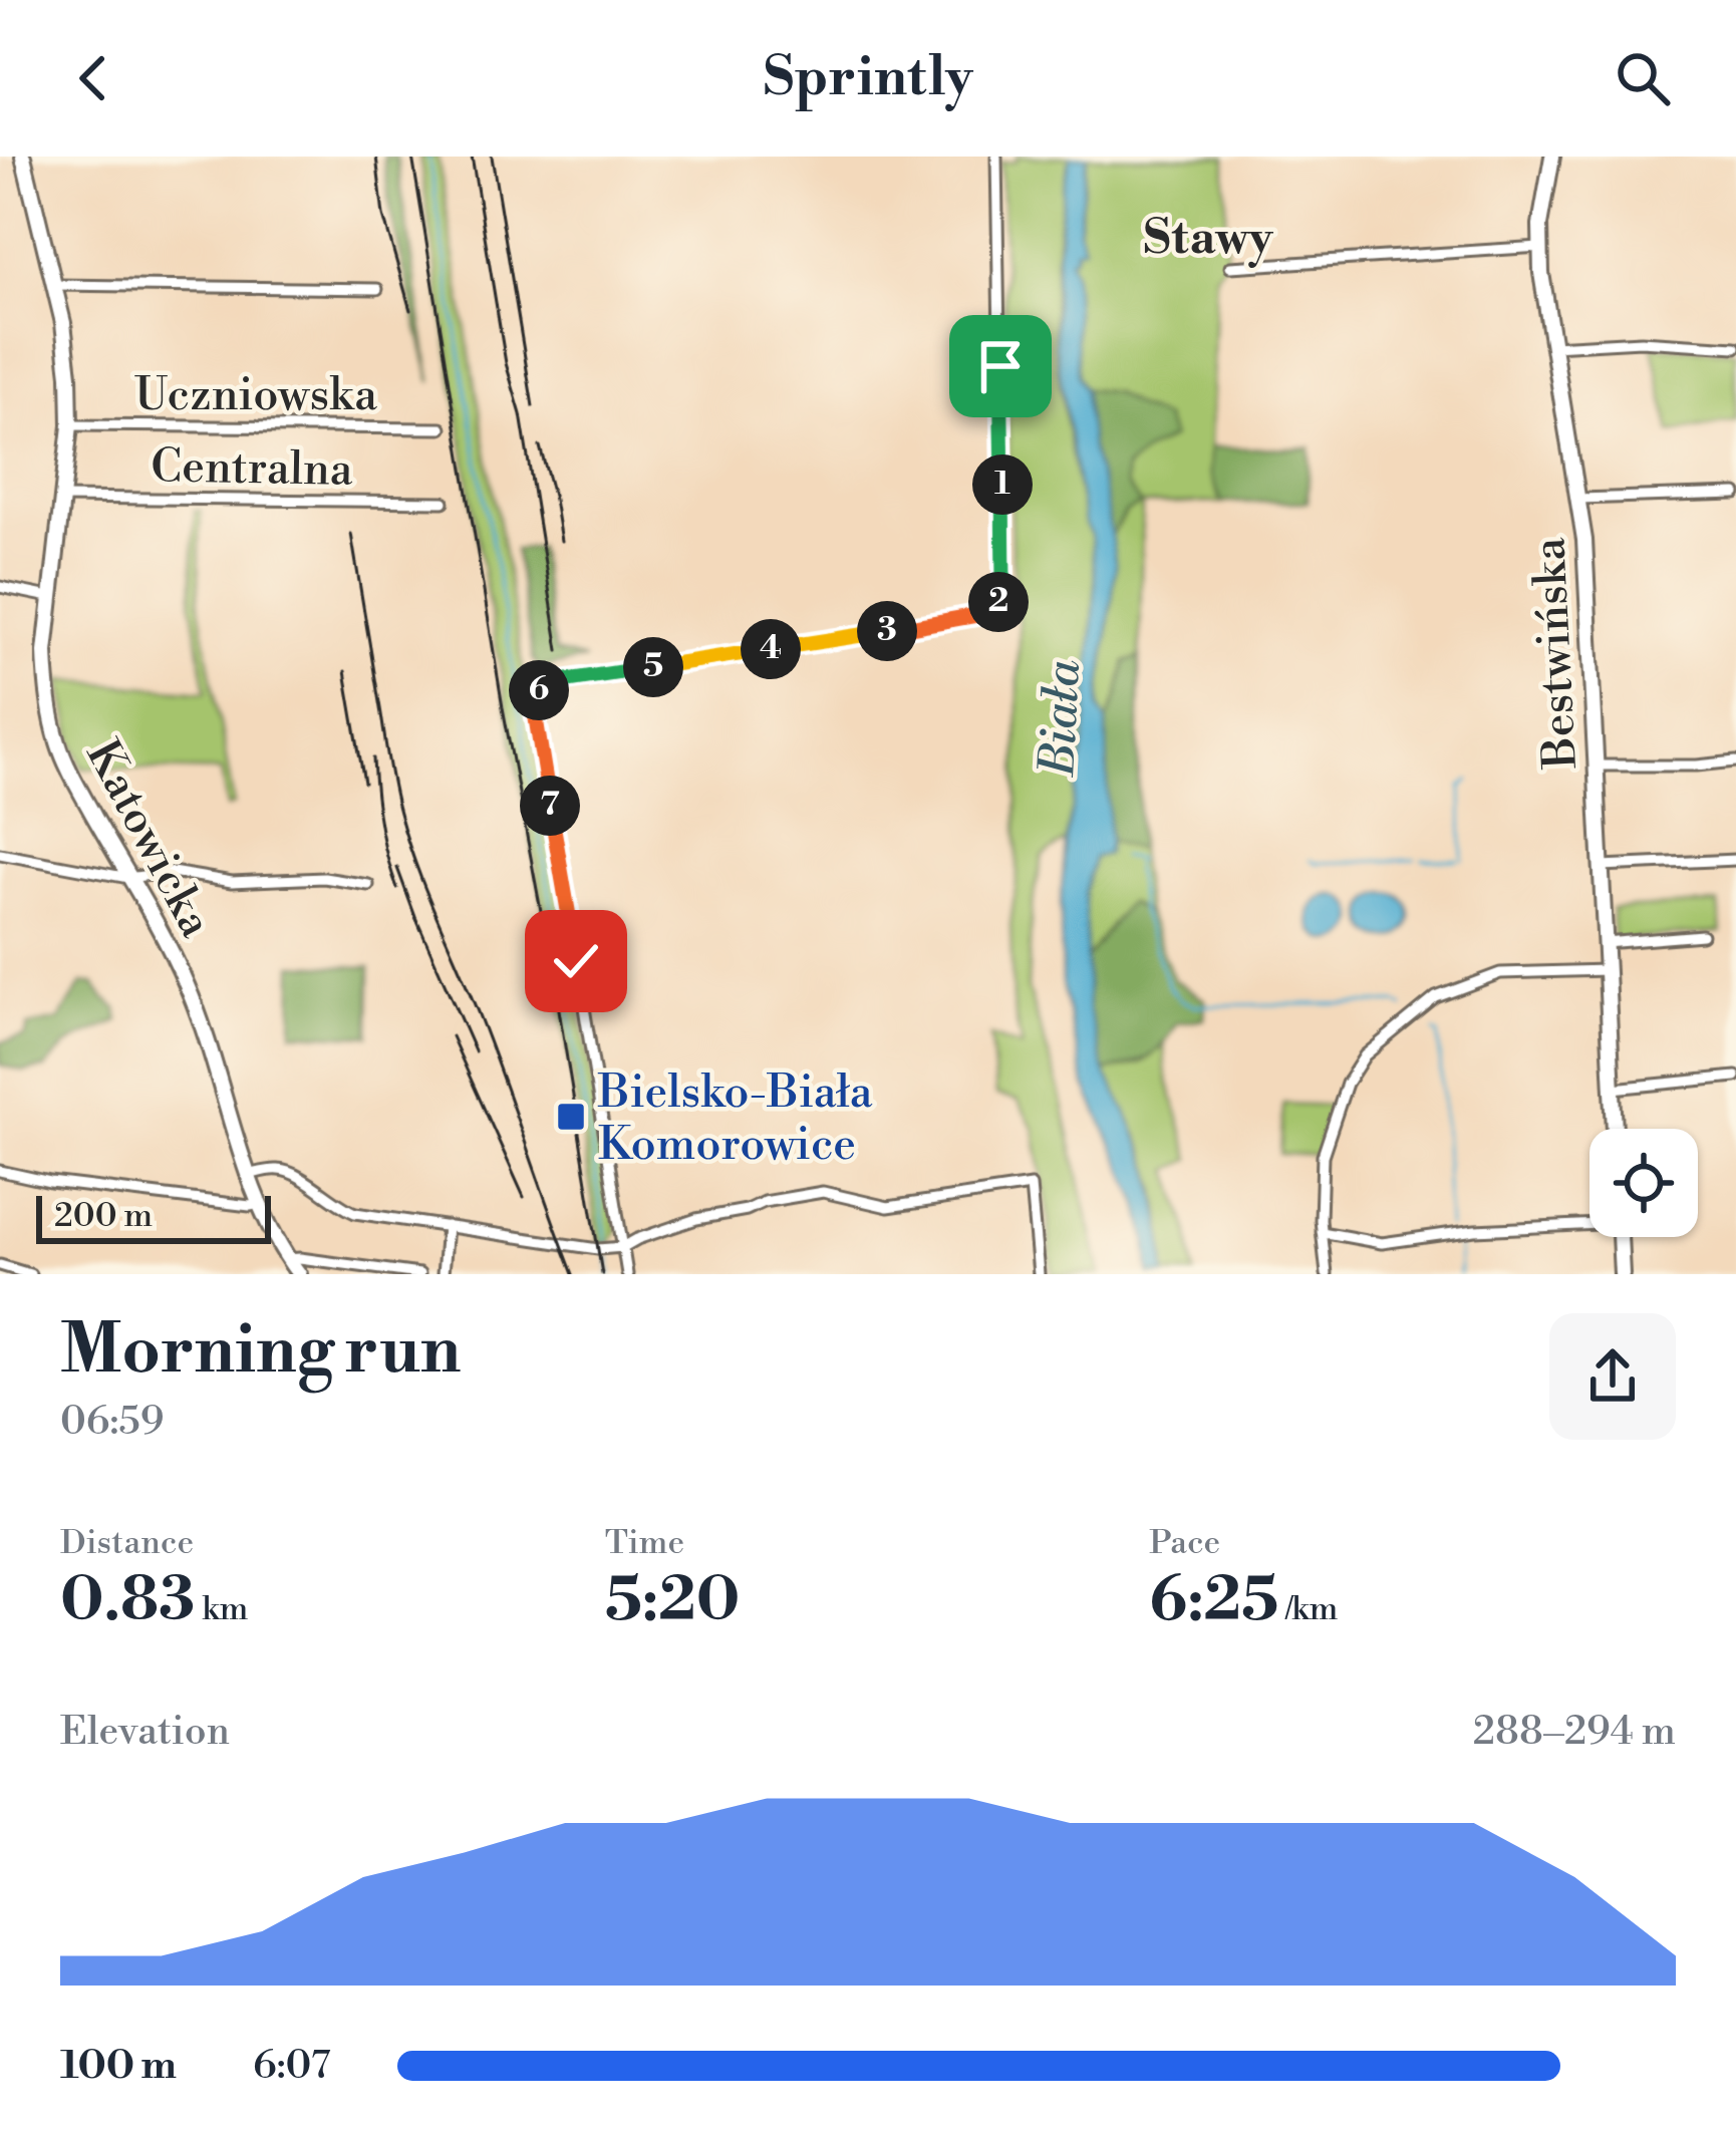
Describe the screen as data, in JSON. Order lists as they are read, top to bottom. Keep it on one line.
{"streets":{"street":["Uczniowska","Centralna","Bestwińska","Katowicka"]},"crossings":[["Uczniowska","Katowicka"],["Centralna","Katowicka"]],"districts":["Stawy"],"water":["Biała"],"places":{"transit":["Bielsko-Biała Komorowice"]},"scale_bar":"200 m","page":{"header":"Sprintly","pins":["1","2","3","4","5","6","7"],"scale":"200 m","heading":["Morning run","06:59"],"stats":[["Distance","0.83 km"],["Time","5:20"],["Pace","6:25 /km"]],"chart":["Elevation","288–294 m"],"list":[{"name":"100 m","note":"6:07"}]}}
